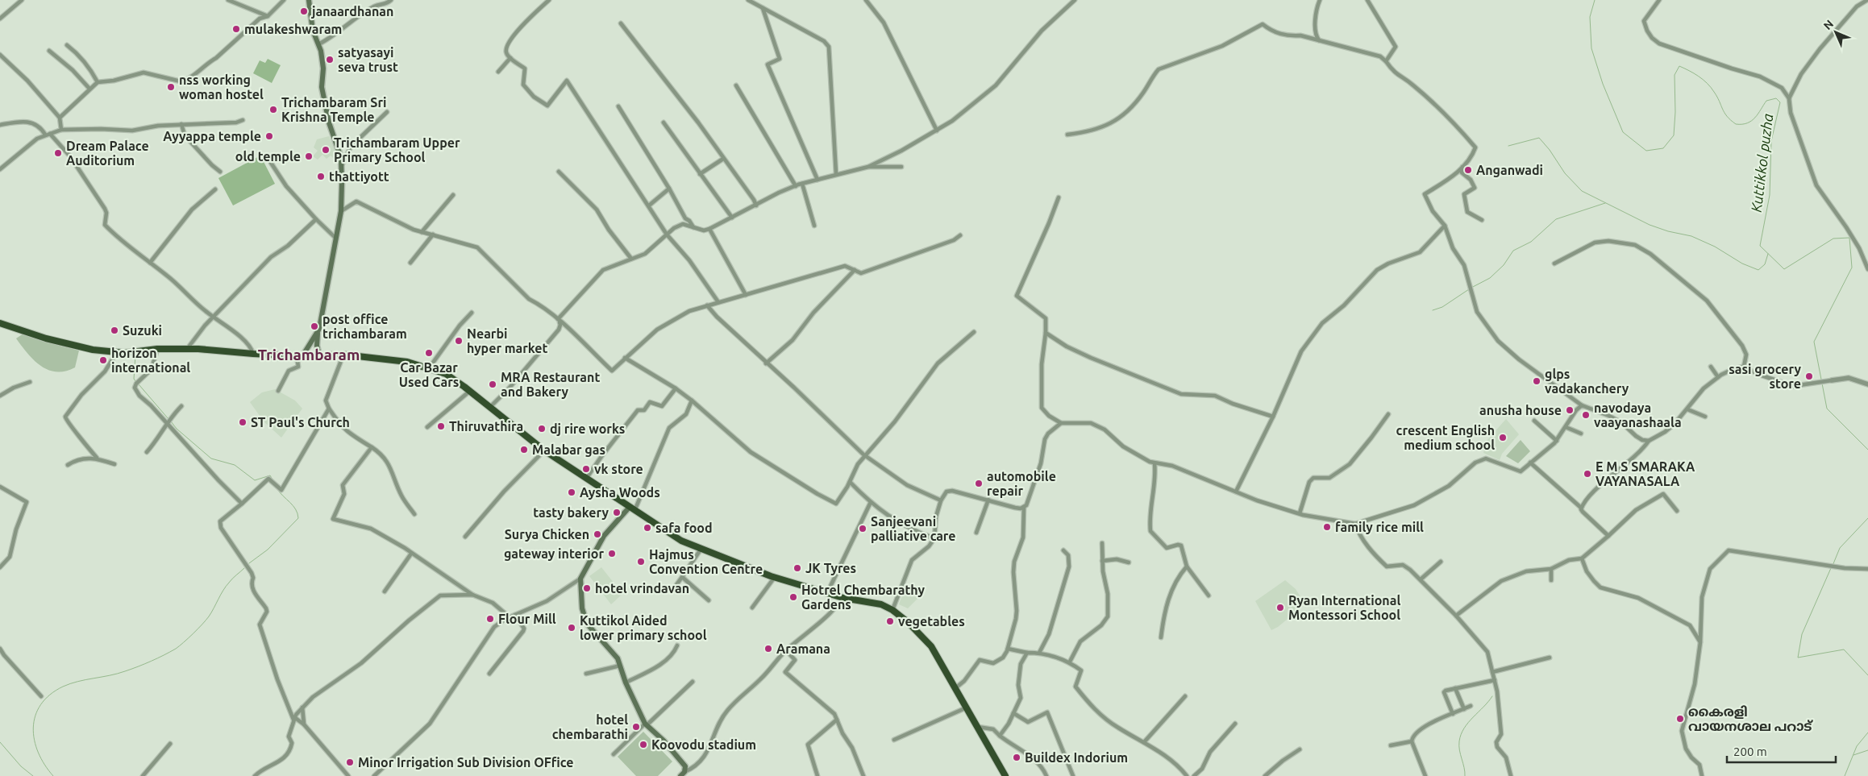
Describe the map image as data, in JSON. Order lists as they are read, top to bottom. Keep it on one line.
{"districts":["Trichambaram"],"water":["Kuttikkol puzha"],"places":["janaardhanan","mulakeshwaram","satyasayi seva trust","nss working woman hostel","Trichambaram Sri Krishna Temple","Ayyappa temple","Trichambaram Upper Primary School","Dream Palace Auditorium","old temple","Anganwadi","thattiyott","post office trichambaram","Suzuki","Nearbi hyper market","Car Bazar Used Cars","horizon international","sasi grocery store","glps vadakanchery","MRA Restaurant and Bakery","anusha house","navodaya vaayanashaala","ST Paul's Church","Thiruvathira","dj rire works","crescent English medium school","Malabar gas","vk store","E M S SMARAKA VAYANASALA","automobile repair","Aysha Woods","tasty bakery","family rice mill","safa food","Sanjeevani palliative care","Surya Chicken","gateway interior","Hajmus Convention Centre","JK Tyres","hotel vrindavan","Hotrel Chembarathy Gardens","Ryan International Montessori School","Flour Mill","vegetables","Kuttikol Aided lower primary school","Aramana","കൈരളി വായനശാല പറാട്","hotel chembarathi","Koovodu stadium","Buildex Indorium","Minor Irrigation Sub Division OFfice"],"scale_bar":"200 m","north":"top left"}
